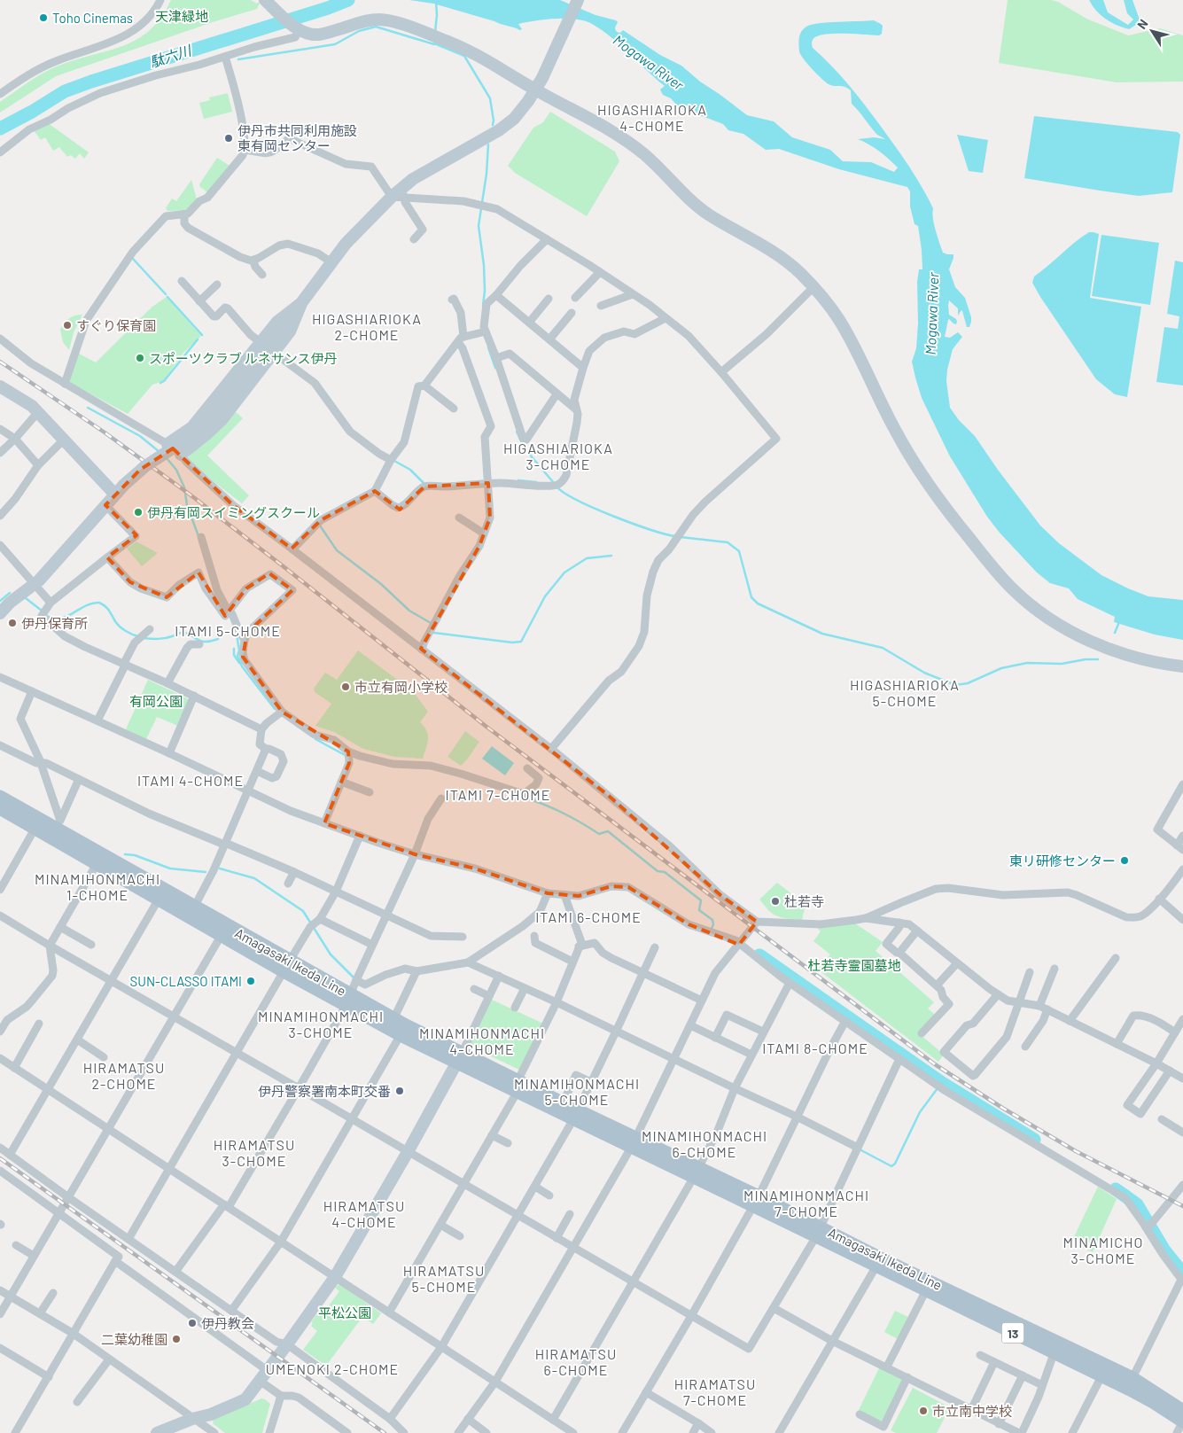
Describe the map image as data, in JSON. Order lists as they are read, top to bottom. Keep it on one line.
{"streets":{"main road":["Amagasaki Ikeda Line","13"]},"districts":["HIGASHIARIOKA 4-CHOME","HIGASHIARIOKA 2-CHOME","HIGASHIARIOKA 3-CHOME","ITAMI 5-CHOME","HIGASHIARIOKA 5-CHOME","ITAMI 4-CHOME","ITAMI 7-CHOME","MINAMIHONMACHI 1-CHOME","ITAMI 6-CHOME","MINAMIHONMACHI 3-CHOME","MINAMIHONMACHI 4-CHOME","ITAMI 8-CHOME","HIRAMATSU 2-CHOME","MINAMIHONMACHI 5-CHOME","MINAMIHONMACHI 6-CHOME","HIRAMATSU 3-CHOME","MINAMIHONMACHI 7-CHOME","HIRAMATSU 4-CHOME","MINAMICHO 3-CHOME","HIRAMATSU 5-CHOME","HIRAMATSU 6-CHOME","UMENOKI 2-CHOME","HIRAMATSU 7-CHOME"],"water":["駄六川","Mogawa River"],"parks":["天津緑地","有岡公園","杜若寺霊園墓地","平松公園"],"places":["Toho Cinemas","伊丹市共同利用施設 東有岡センター","すぐり保育園","スポーツクラブ ルネサンス伊丹","伊丹有岡スイミングスクール","伊丹保育所","市立有岡小学校","東リ研修センター","杜若寺","SUN-CLASSO ITAMI","伊丹警察署南本町交番","伊丹教会","二葉幼稚園","市立南中学校"],"north":"top left"}
